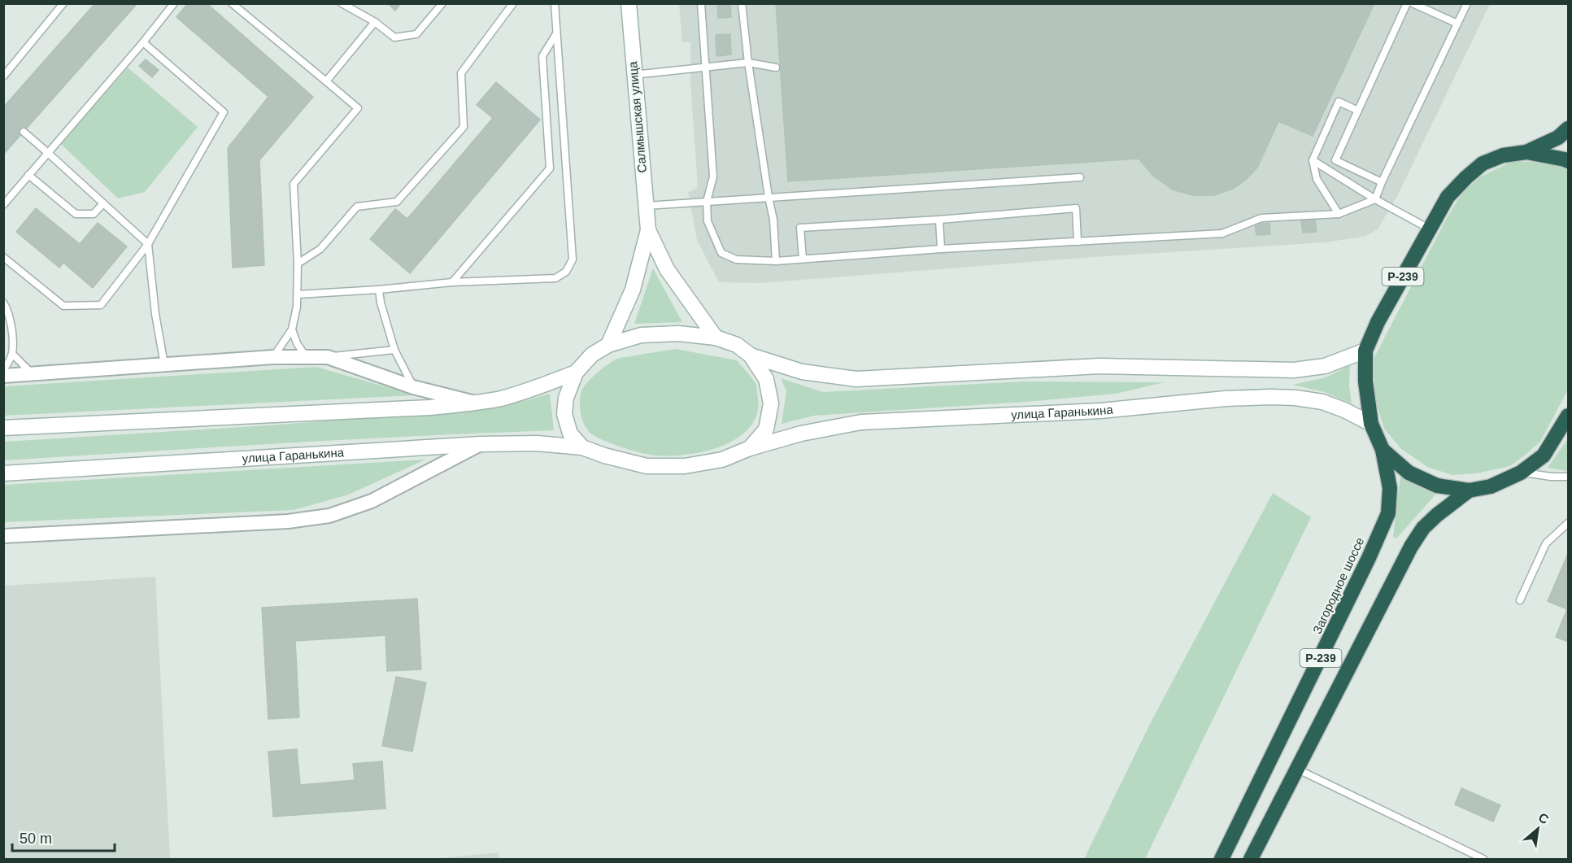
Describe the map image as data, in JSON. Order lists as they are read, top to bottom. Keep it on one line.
{"streets":{"highway":["Р-239","Загородное шоссе"],"main road":["Салмышская улица","улица Гаранькина"]},"crossings":[["улица Гаранькина","Загородное шоссе"]],"scale_bar":"50 m","north":"top right"}
